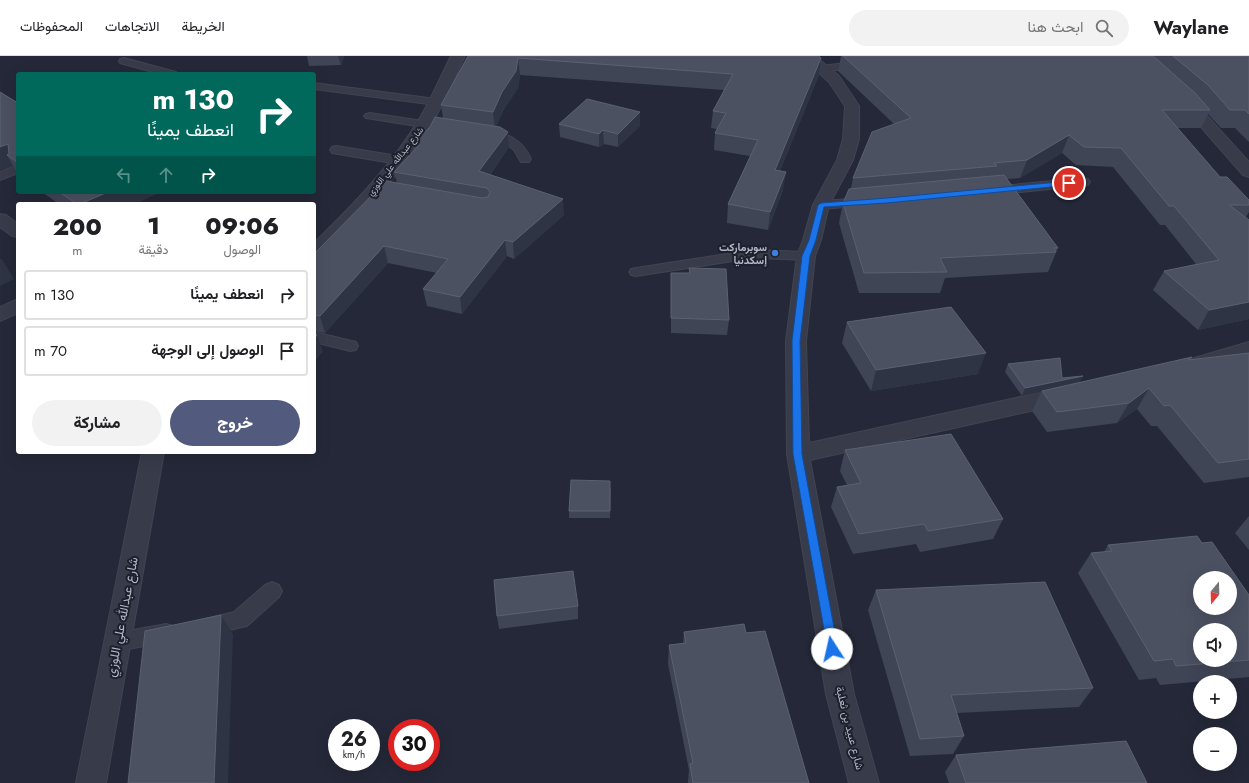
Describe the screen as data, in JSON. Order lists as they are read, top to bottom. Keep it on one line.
{"streets":{"street":["شارع عبدالله علي اللوزي","شارع عبيد بن ثعلبة"]},"places":["سوبرماركت إسكدنيا"],"north":"bottom","page":{"header":"Waylane","search":"ابحث هنا","nav":["الخريطة","الاتجاهات","المحفوظات"],"turn":["130 m","انعطف يمينًا"],"eta":["09:06","الوصول","1","دقيقة","200","m"],"list":[{"name":"انعطف يمينًا","value":"130 m"},{"name":"الوصول إلى الوجهة","value":"70 m"}],"buttons":["خروج","مشاركة"],"map_buttons":["+","−"],"speed":"26 km/h","limit":"30"}}
